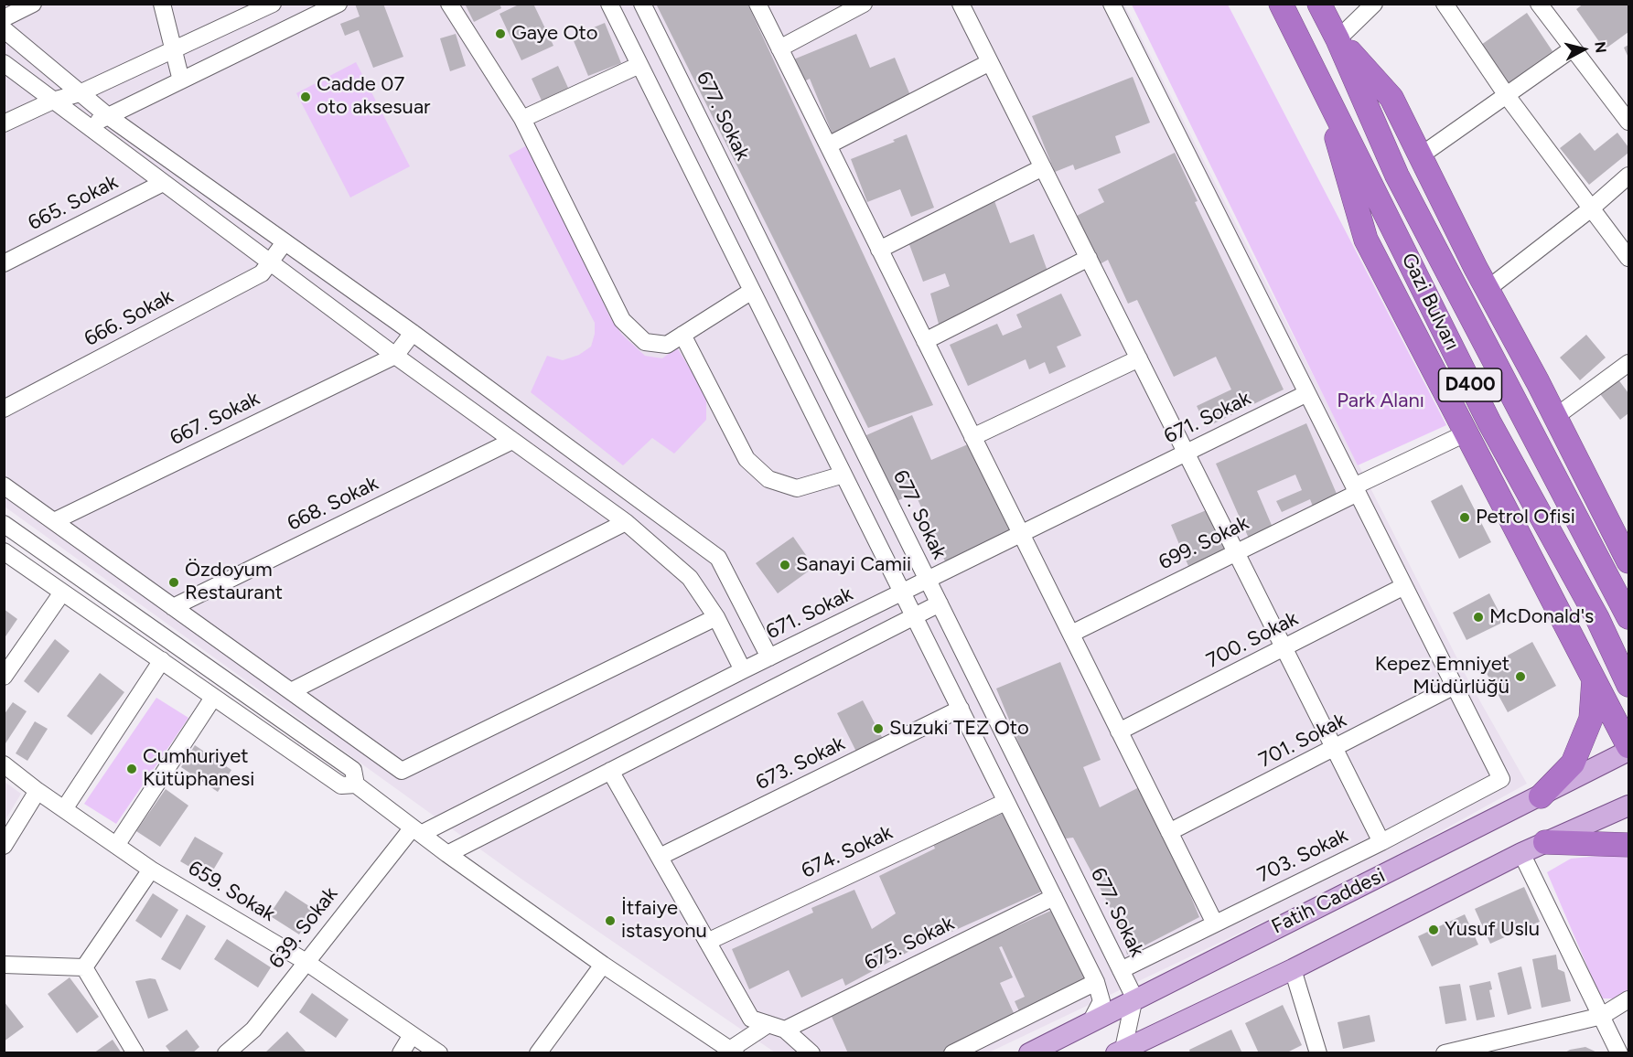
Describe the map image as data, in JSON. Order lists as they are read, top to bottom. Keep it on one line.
{"streets":{"highway":["Gazi Bulvarı","D400"],"main road":["Fatih Caddesi"],"street":["677. Sokak","665. Sokak","666. Sokak","671. Sokak","667. Sokak","668. Sokak","699. Sokak","700. Sokak","701. Sokak","673. Sokak","674. Sokak","703. Sokak","659. Sokak","639. Sokak","675. Sokak"]},"crossings":[["677. Sokak","671. Sokak"],["677. Sokak","703. Sokak"],["677. Sokak","Fatih Caddesi"],["671. Sokak","639. Sokak"],["701. Sokak","703. Sokak"],["659. Sokak","639. Sokak"]],"parks":["Park Alanı"],"places":["Gaye Oto","Cadde 07 oto aksesuar","Petrol Ofisi","Sanayi Camii","Özdoyum Restaurant","McDonald's","Kepez Emniyet Müdürlüğü","Suzuki TEZ Oto","Cumhuriyet Kütüphanesi","İtfaiye istasyonu","Yusuf Uslu"],"north":"right"}
